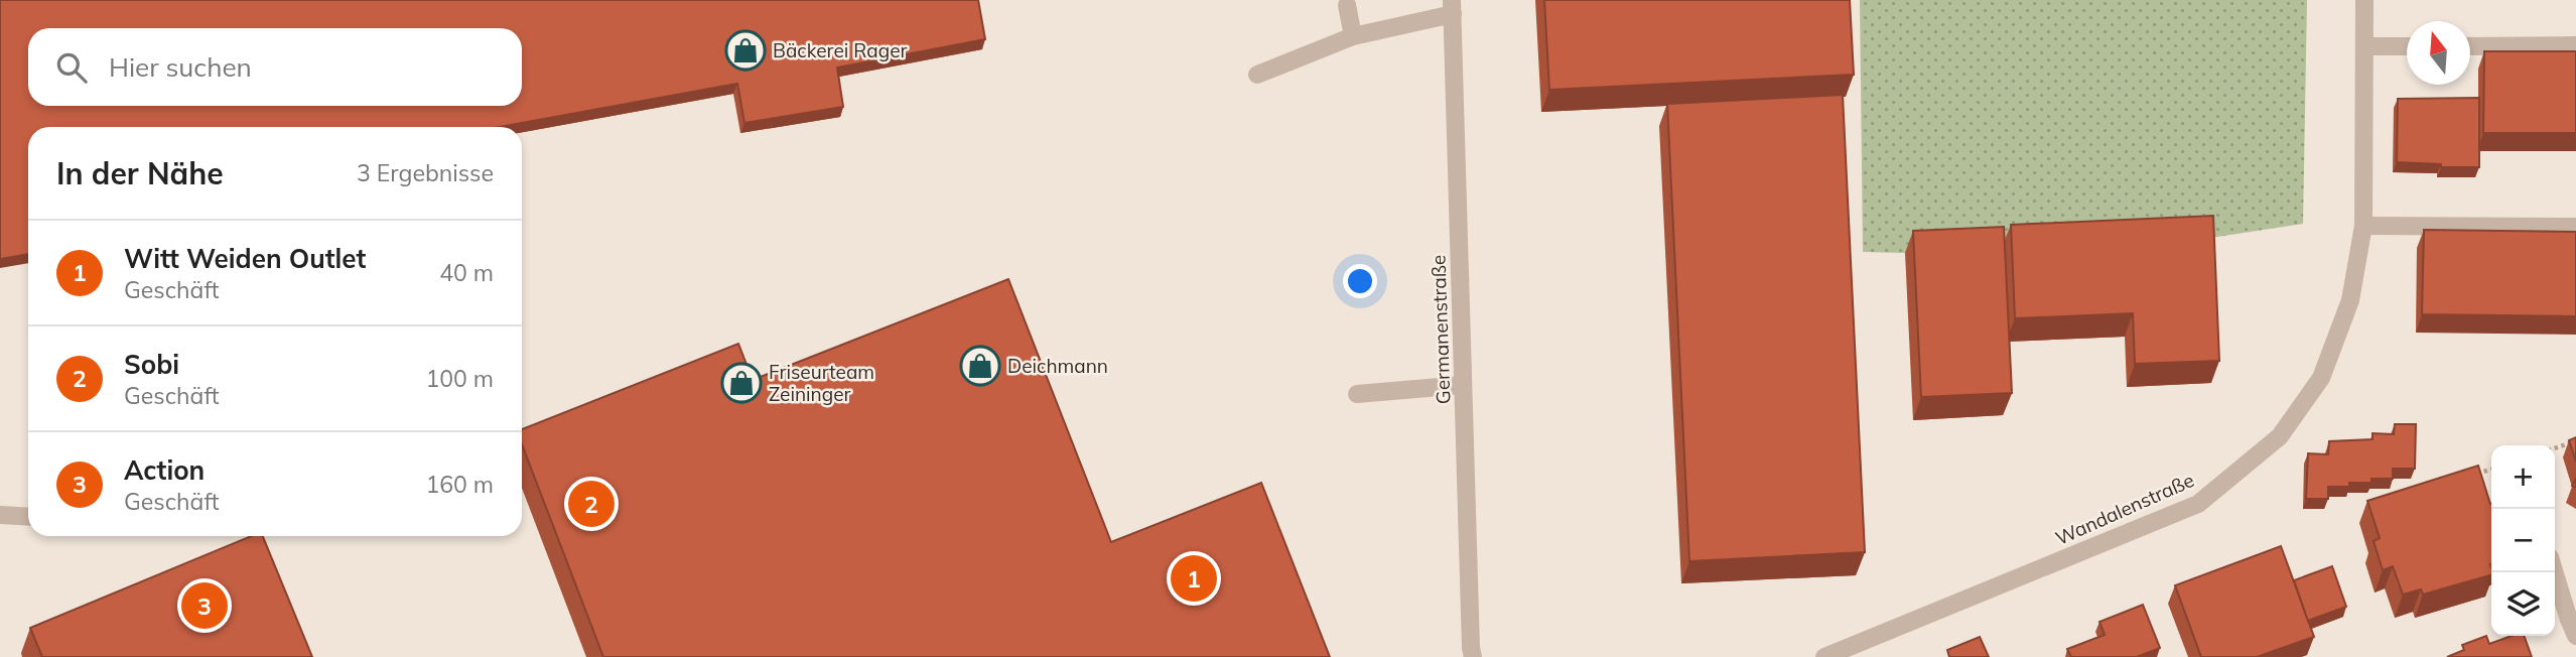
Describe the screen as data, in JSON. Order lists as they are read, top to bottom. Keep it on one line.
{"streets":{"street":["Germanenstraße","Wandalenstraße"]},"places":{"shop":["Bäckerei Rager","Deichmann","Friseurteam Zeininger"]},"north":"top","page":{"search":"Hier suchen","heading":["In der Nähe","3 Ergebnisse"],"list":[{"mark":"1","name":"Witt Weiden Outlet","note":"Geschäft","value":"40 m"},{"mark":"2","name":"Sobi","note":"Geschäft","value":"100 m"},{"mark":"3","name":"Action","note":"Geschäft","value":"160 m"}],"map_buttons":["+","−"],"pins":["2","1","3"]}}
